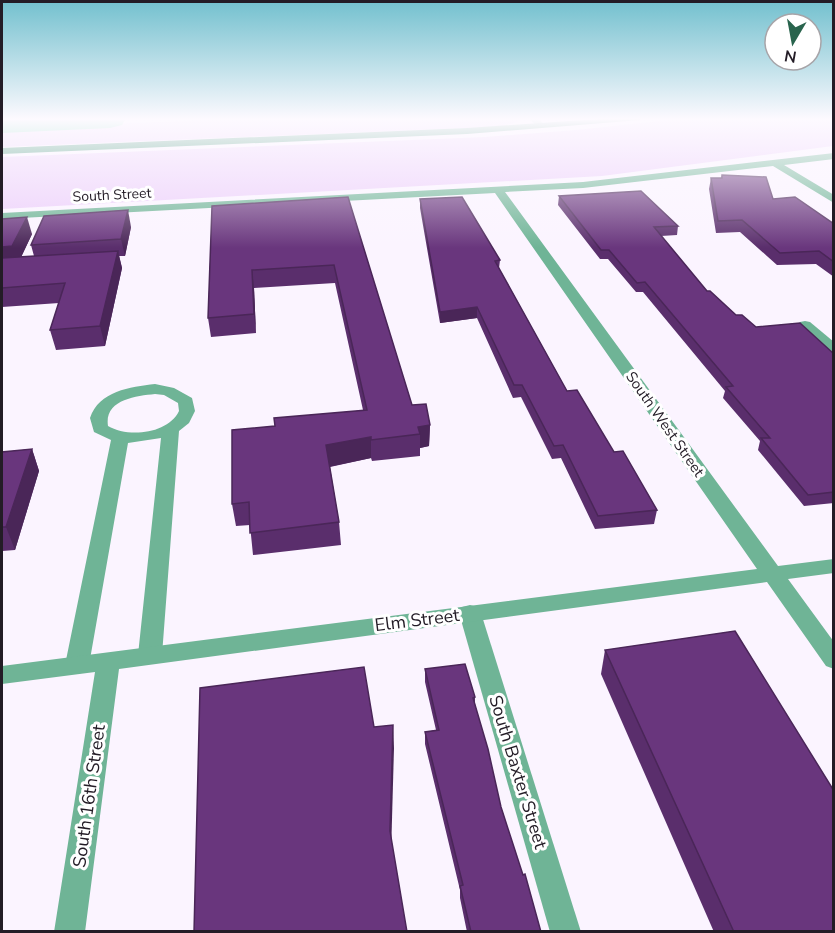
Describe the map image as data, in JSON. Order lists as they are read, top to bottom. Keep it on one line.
{"streets":{"street":["South Street","South West Street","Elm Street","South Baxter Street","South 16th Street"]},"crossings":[["South Street","South West Street"],["South West Street","Elm Street"],["Elm Street","South Baxter Street"],["Elm Street","South 16th Street"]],"north":"bottom"}
